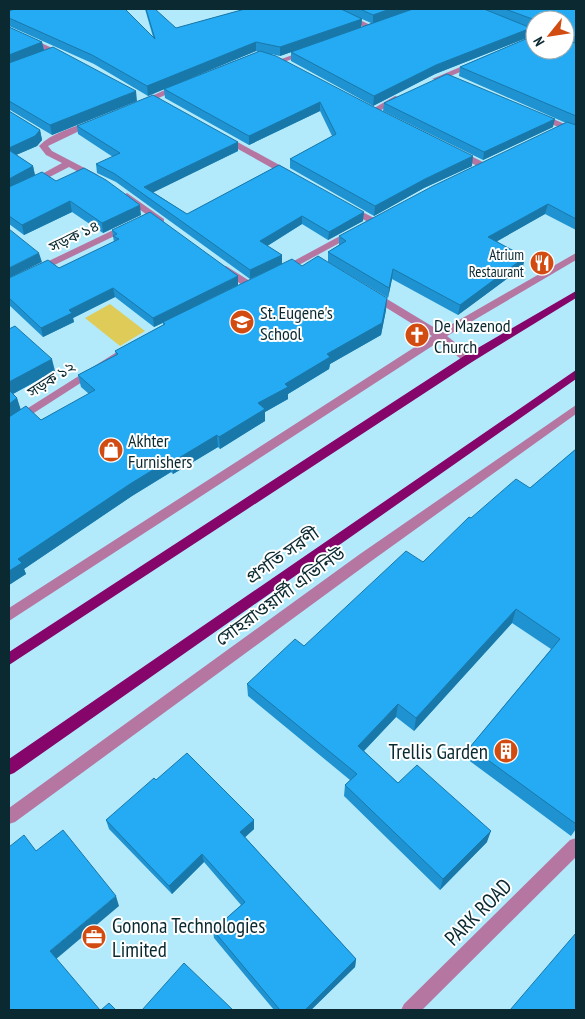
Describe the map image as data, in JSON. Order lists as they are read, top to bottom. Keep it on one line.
{"streets":{"main road":["প্রগতি সরণী"],"street":["সড়ক ১৪","সড়ক ১২","সোহরাওয়ার্দী এভিনিউ","PARK ROAD"]},"places":{"restaurant":["Atrium Restaurant"],"school or university":["St. Eugene's School"],"church":["De Mazenod Church"],"shop":["Akhter Furnishers"],"building":["Trellis Garden"],"office":["Gonona Technologies Limited"]},"north":"bottom left"}
